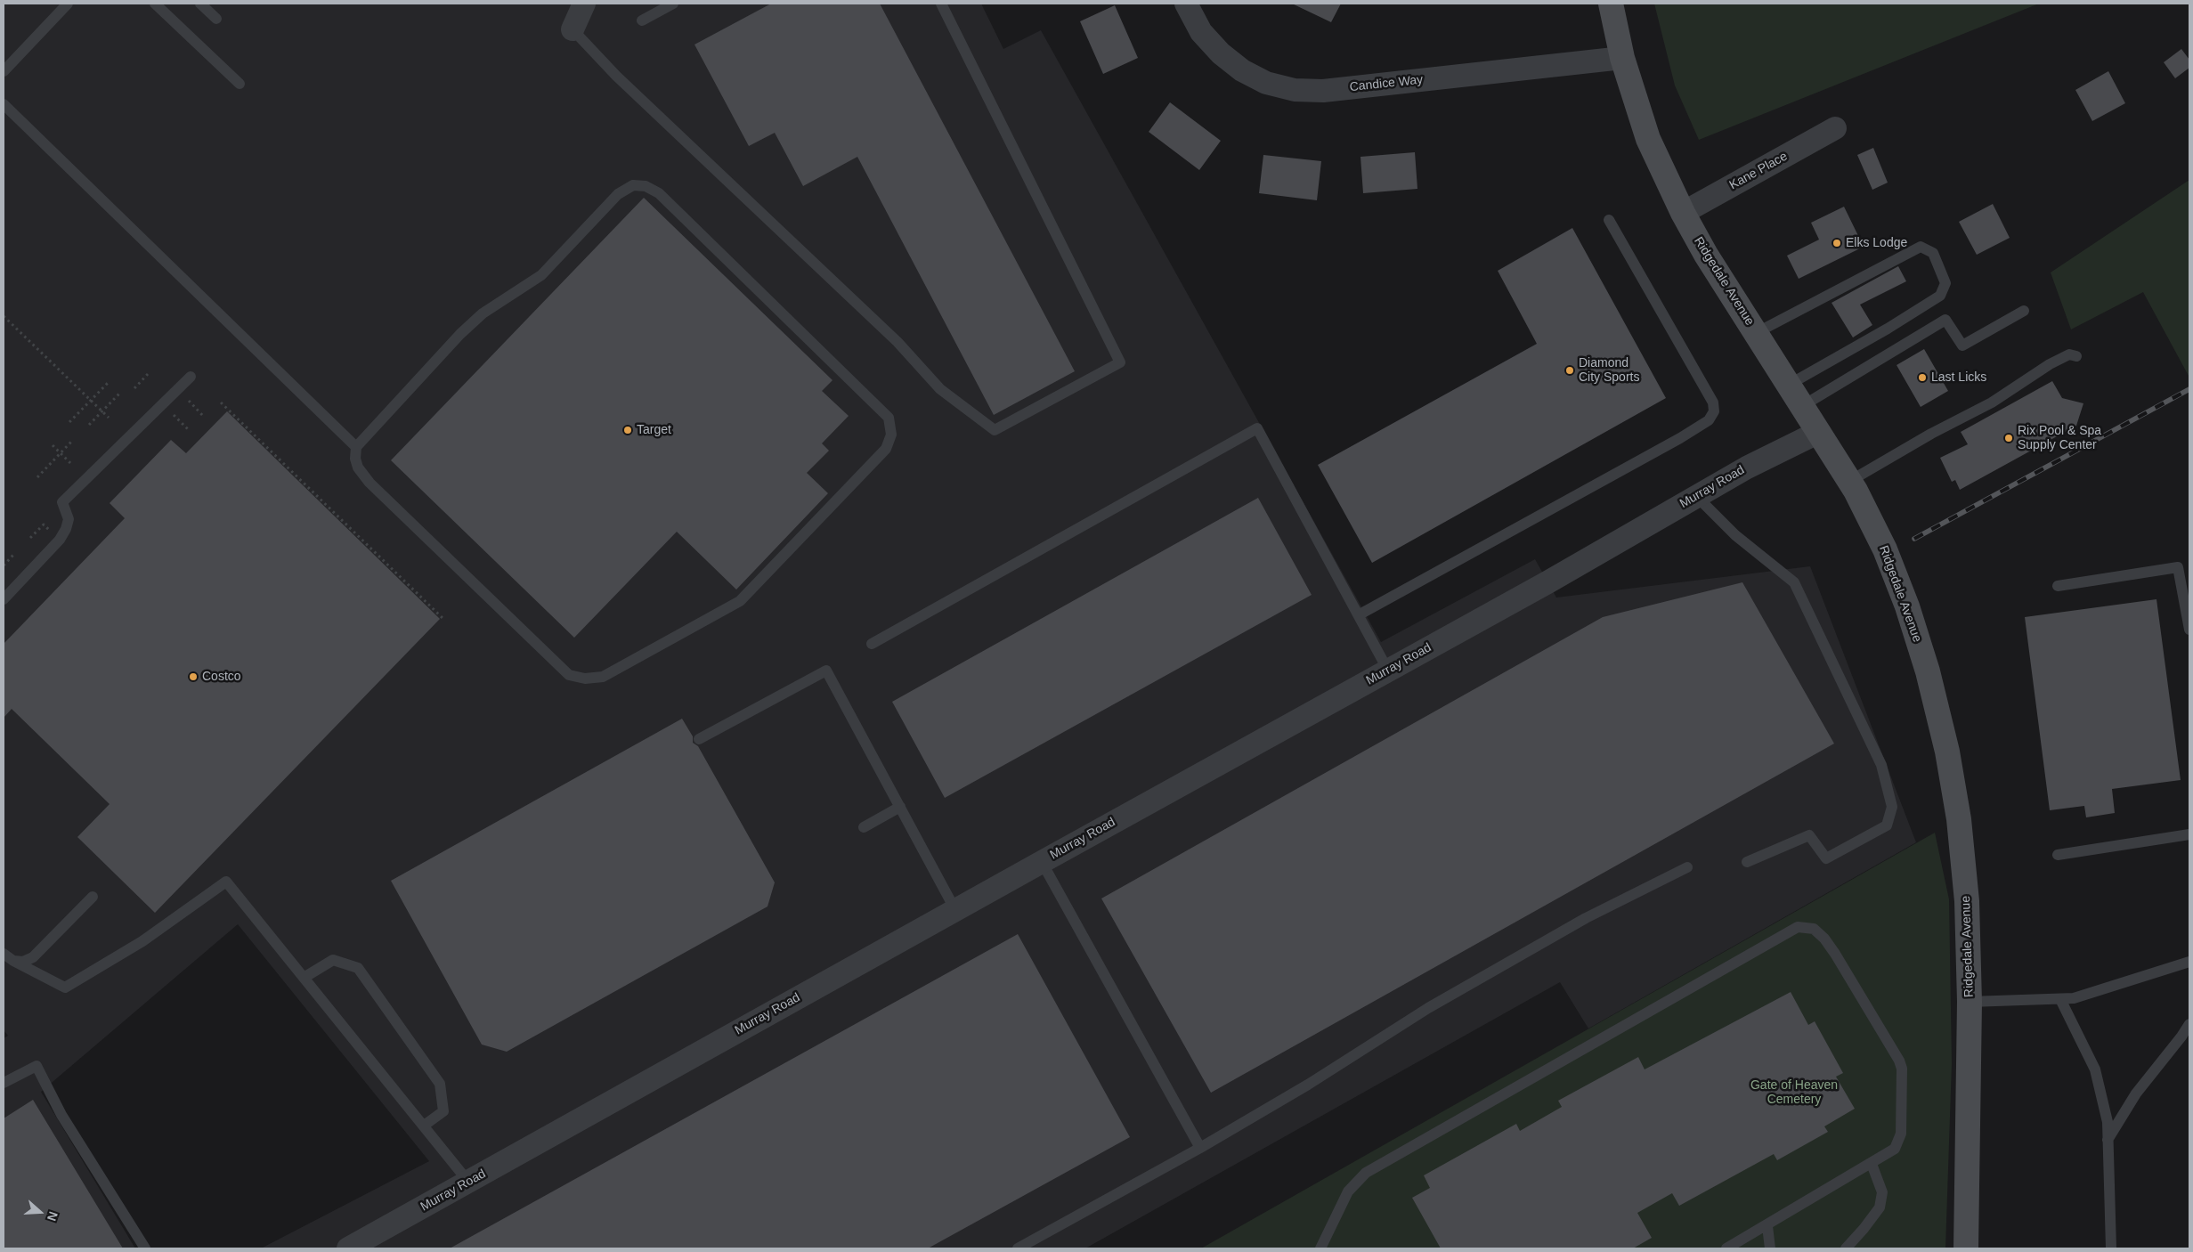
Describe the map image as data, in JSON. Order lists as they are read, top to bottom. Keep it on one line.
{"streets":{"main road":["Ridgedale Avenue"],"street":["Candice Way","Kane Place","Murray Road"]},"crossings":[["Candice Way","Ridgedale Avenue"],["Kane Place","Ridgedale Avenue"],["Ridgedale Avenue","Murray Road"]],"parks":["Gate of Heaven Cemetery"],"places":["Elks Lodge","Diamond City Sports","Last Licks","Target","Rix Pool & Spa Supply Center","Costco"],"north":"right"}
